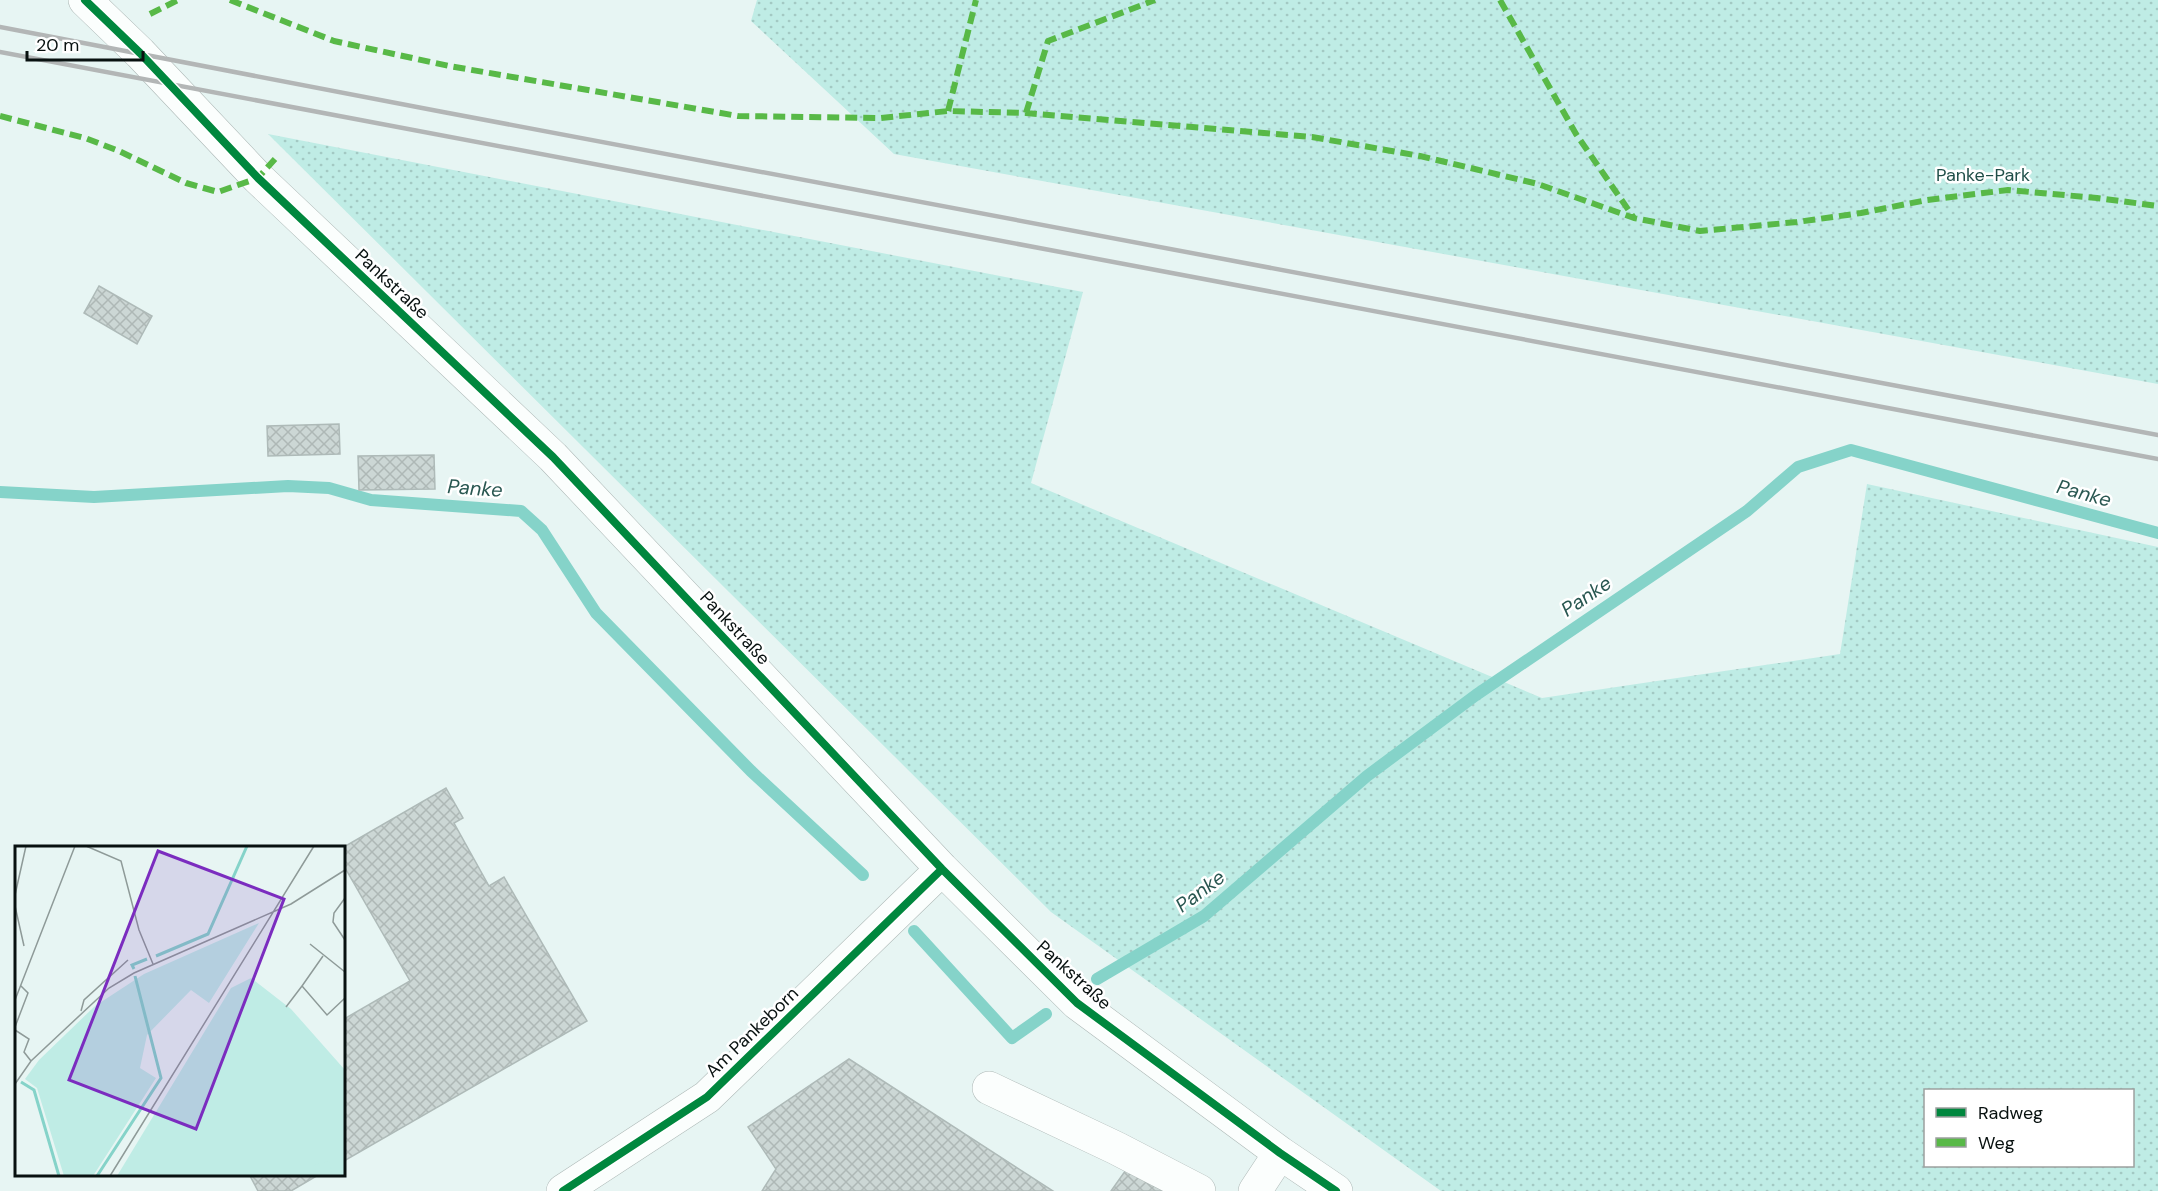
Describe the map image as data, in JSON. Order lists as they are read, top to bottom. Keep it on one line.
{"streets":{"street":["Pankstraße","Am Pankeborn"]},"crossings":[["Pankstraße","Am Pankeborn"]],"water":["Panke"],"parks":["Panke-Park"],"legend":["Radweg","Weg"],"scale_bar":"20 m"}
